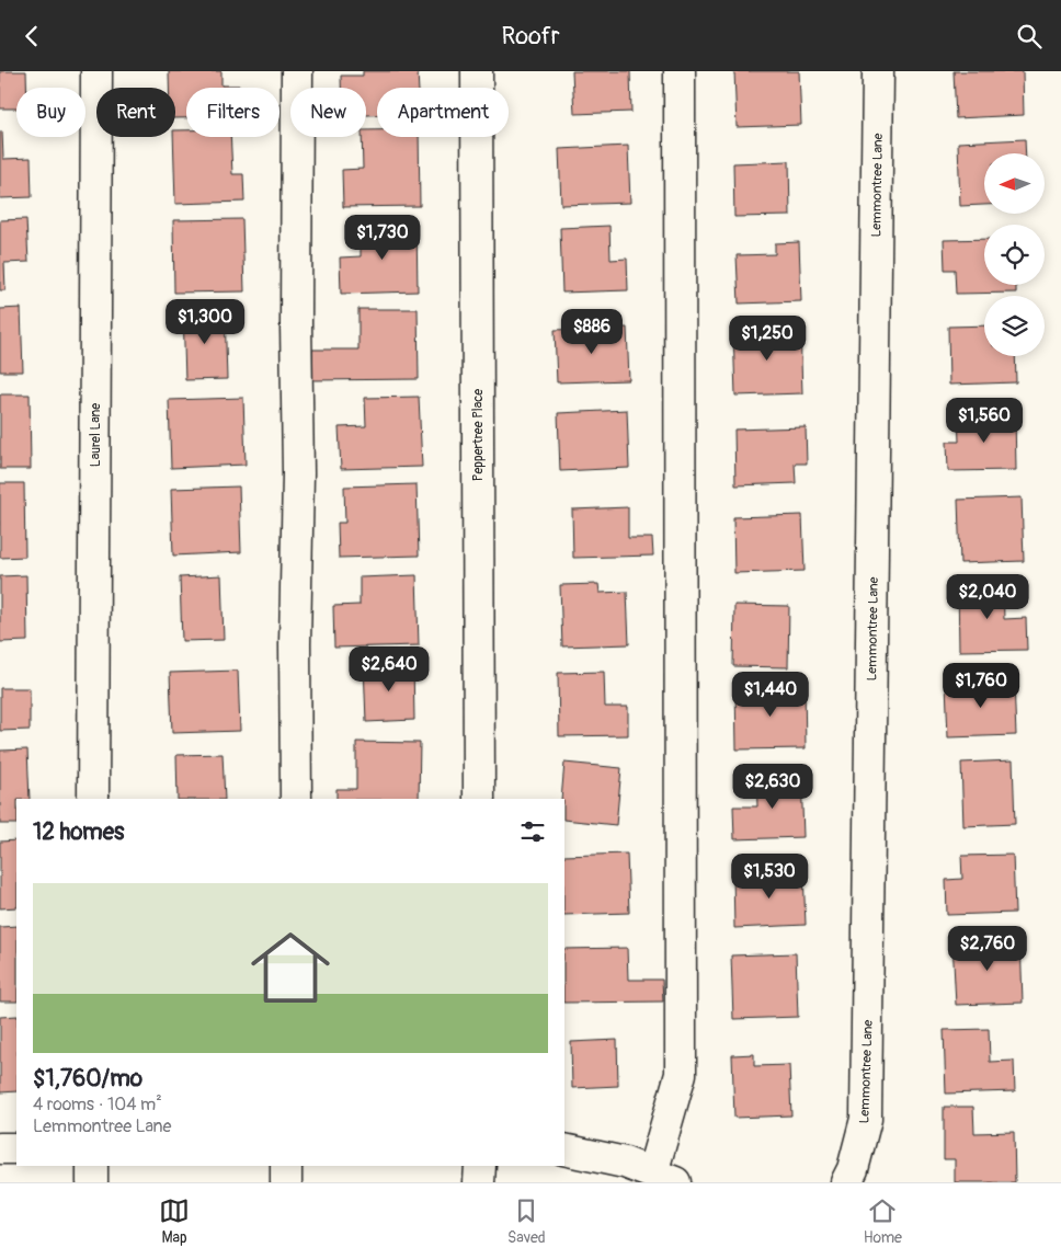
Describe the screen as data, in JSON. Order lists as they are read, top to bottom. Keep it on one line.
{"streets":{"street":["Lemmontree Lane","Laurel Lane","Peppertree Place"]},"north":"left","page":{"header":"Roofr","chip":["Buy","Rent","Filters","New","Apartment"],"price":["$1,730","$1,300","$886","$1,250","$1,560","$2,040","$2,640","$1,760","$1,440","$2,630","$1,530","$2,760"],"heading":"12 homes","list":[{"name":"$1,760/mo","note":"4 rooms · 104 m² · Lemmontree Lane"}],"tabs":["Map","Saved","Home"]}}
